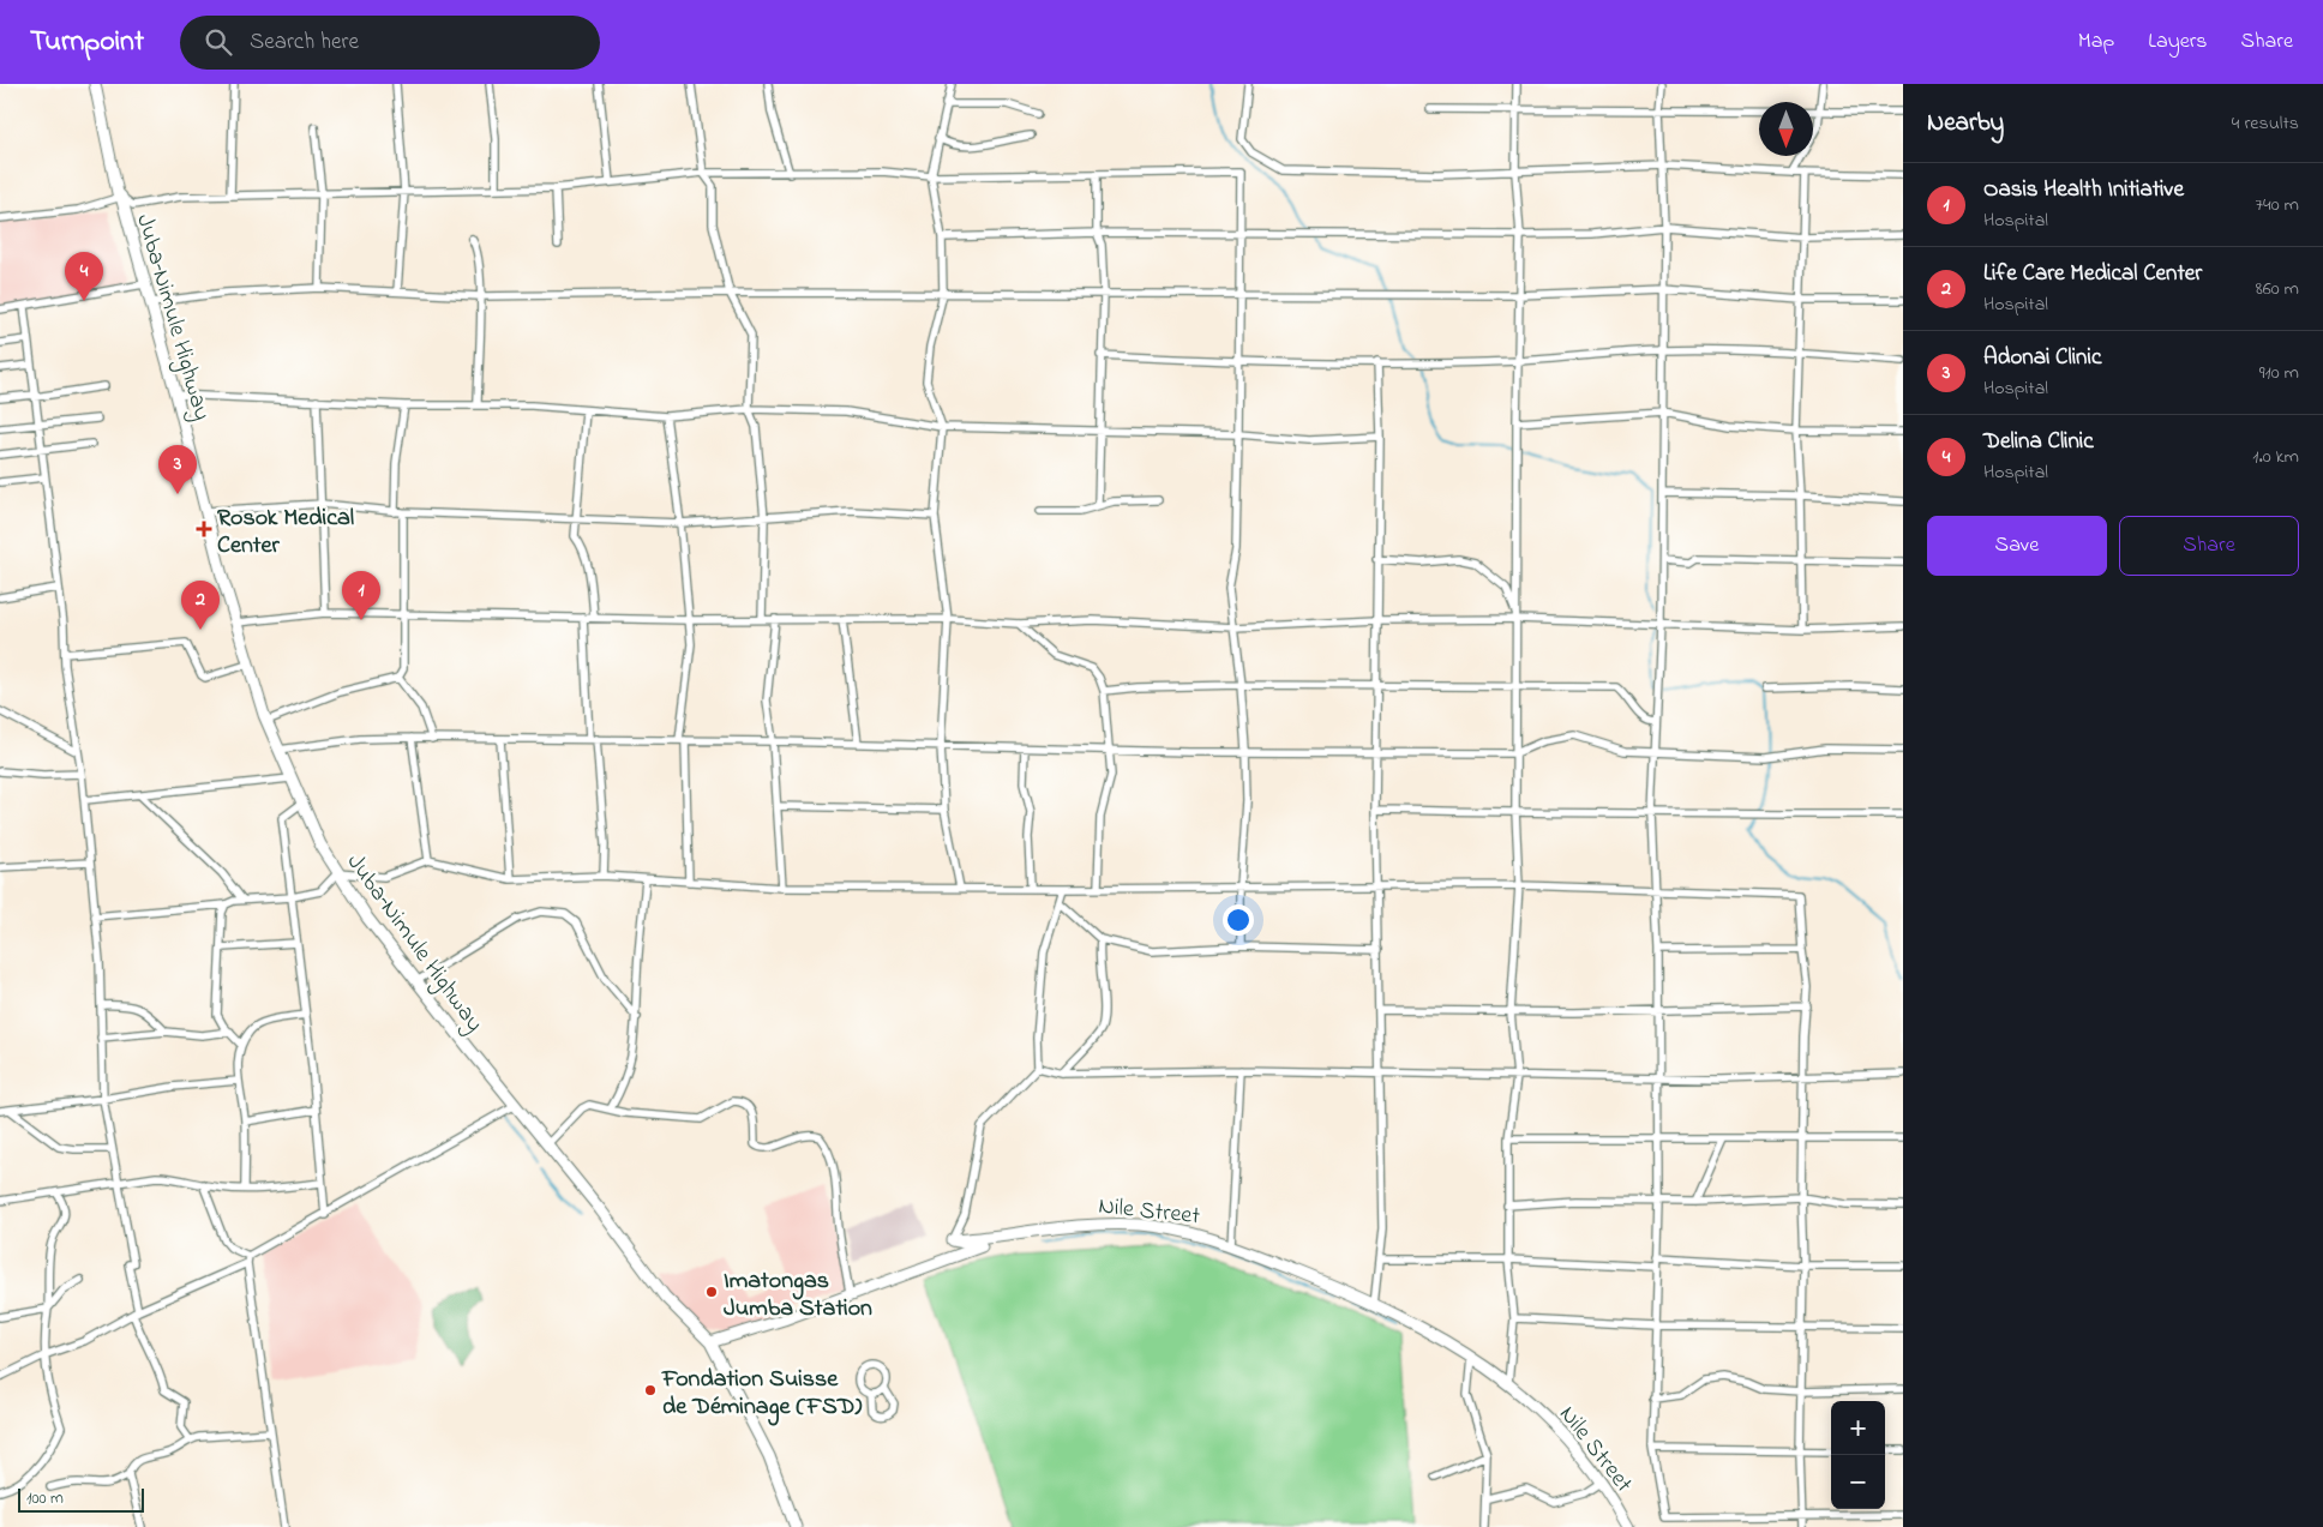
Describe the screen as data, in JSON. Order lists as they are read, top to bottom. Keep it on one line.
{"streets":{"main road":["Juba–Nimule Highway","Nile Street"]},"places":{"health":["Rosok Medical Center"],"other":["Imatongas Jumba Station","Fondation Suisse de Déminage (FSD)"]},"scale_bar":"100 m","north":"bottom","page":{"header":"Turnpoint","search":"Search here","nav":["Map","Layers","Share"],"heading":["Nearby","4 results"],"list":[{"mark":"1","name":"Oasis Health Initiative","note":"Hospital","value":"740 m"},{"mark":"2","name":"Life Care Medical Center","note":"Hospital","value":"860 m"},{"mark":"3","name":"Adonai Clinic","note":"Hospital","value":"910 m"},{"mark":"4","name":"Delina Clinic","note":"Hospital","value":"1.0 km"}],"pins":["4","3","1","2"],"buttons":["Save","Share"],"map_buttons":["+","−"],"scale":"100 m"}}
